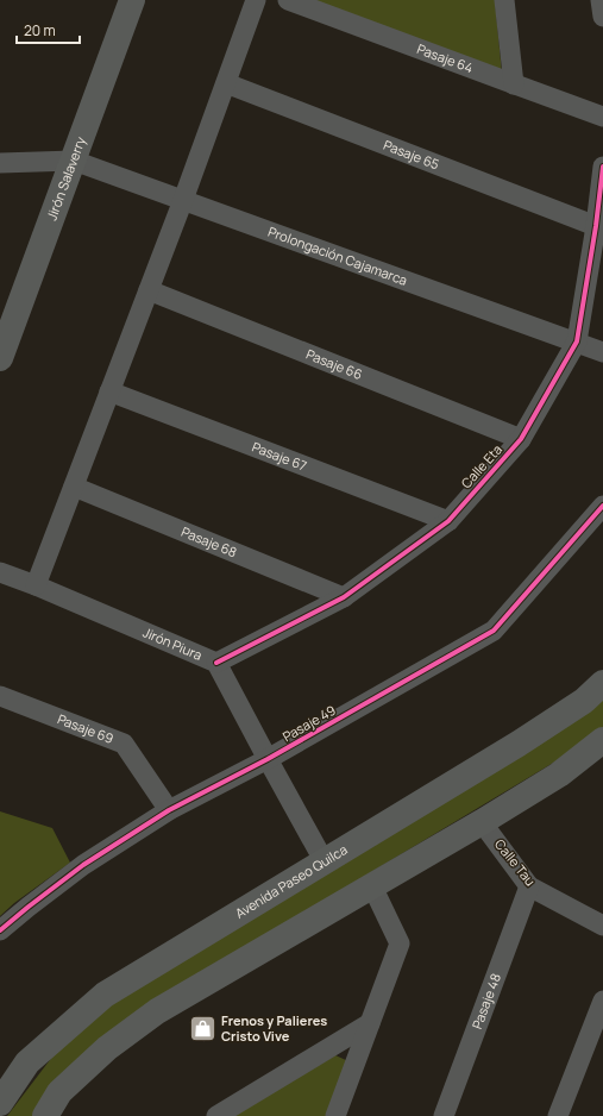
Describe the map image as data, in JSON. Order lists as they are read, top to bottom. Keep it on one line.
{"streets":{"main road":["Jirón Salaverry","Avenida Paseo Quilca"],"street":["Pasaje 64","Pasaje 65","Prolongación Cajamarca","Pasaje 66","Pasaje 67","Calle Eta","Pasaje 68","Jirón Piura","Pasaje 49","Pasaje 69","Calle Tau","Pasaje 48"]},"crossings":[["Pasaje 65","Calle Eta"],["Jirón Salaverry","Prolongación Cajamarca"],["Prolongación Cajamarca","Calle Eta"],["Pasaje 66","Calle Eta"],["Pasaje 67","Calle Eta"],["Calle Eta","Pasaje 68"],["Calle Eta","Jirón Piura"],["Jirón Piura","Pasaje 49"],["Jirón Piura","Avenida Paseo Quilca"],["Pasaje 49","Pasaje 69"],["Calle Tau","Pasaje 48"]],"places":{"shop":["Frenos y Palieres Cristo Vive"]},"scale_bar":"20 m"}
